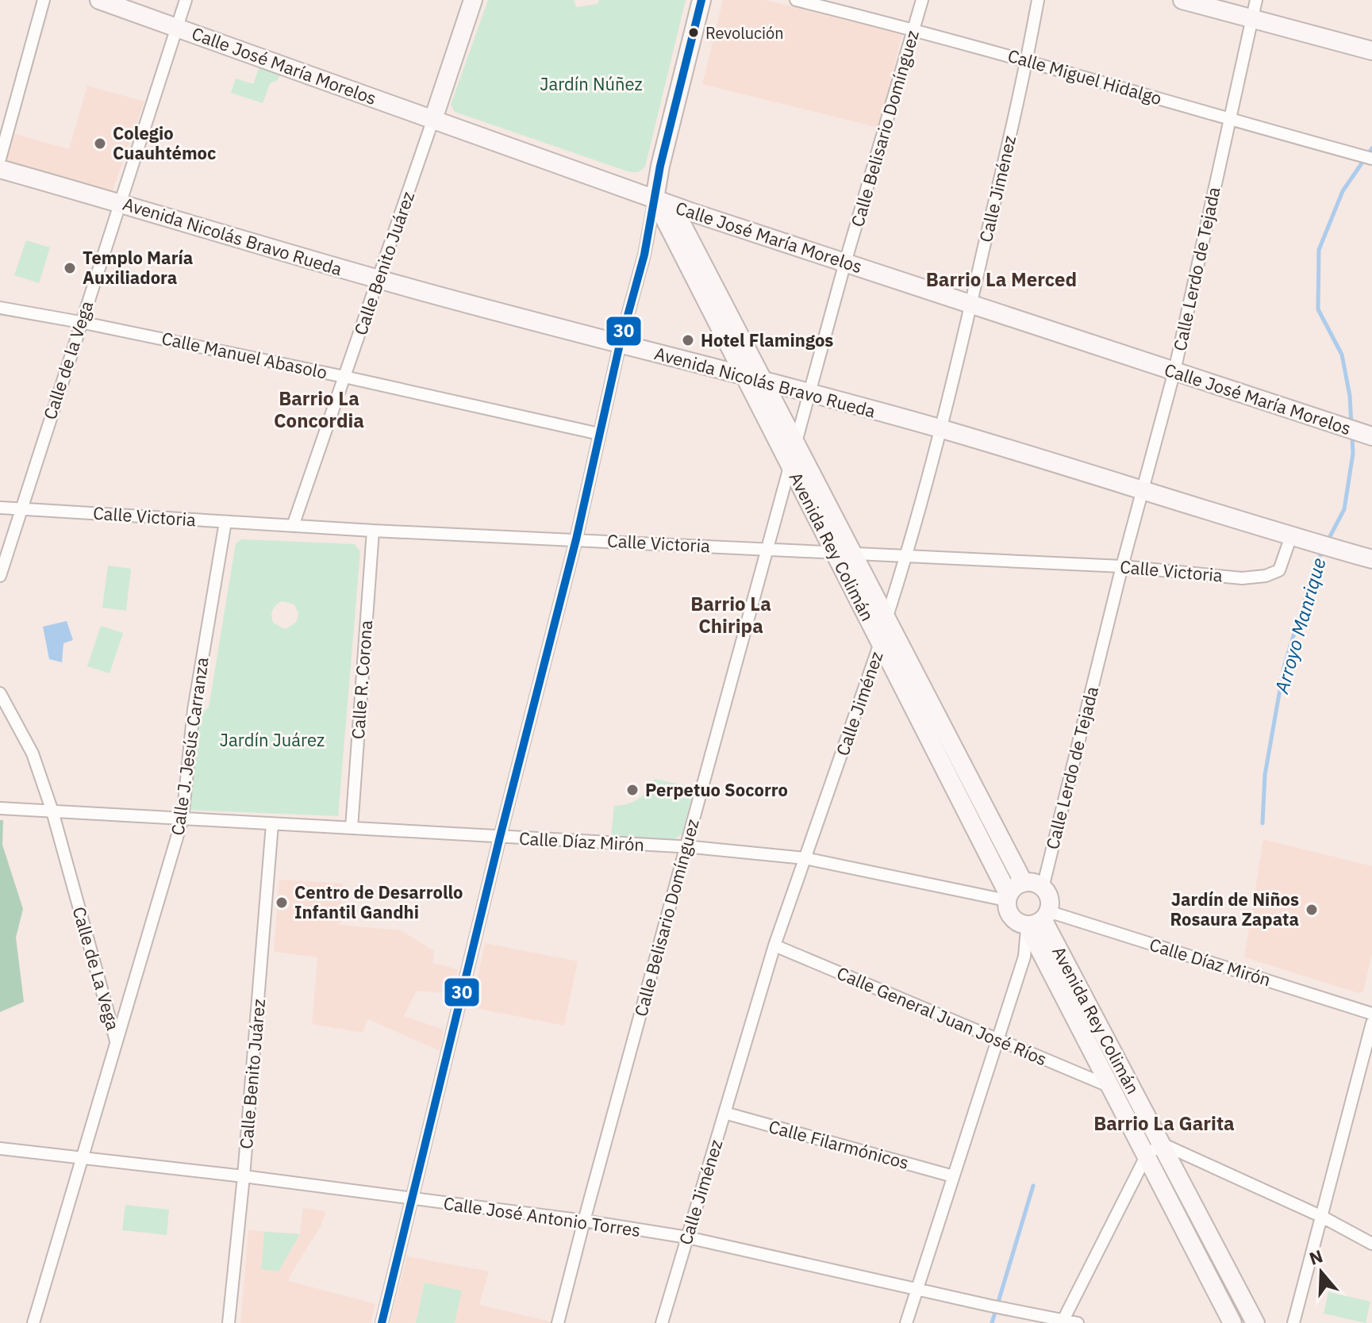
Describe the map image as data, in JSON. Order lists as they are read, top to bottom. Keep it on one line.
{"streets":{"main road":["Calle José María Morelos","Avenida Nicolás Bravo Rueda","Calle Benito Juárez","Avenida Rey Colimán"],"street":["Calle Miguel Hidalgo","Calle Belisario Domínguez","Calle Jiménez","Calle Lerdo de Tejada","Calle Manuel Abasolo","Calle de la Vega","Calle Victoria","Calle R. Corona","Calle J. Jesús Carranza","Calle Díaz Mirón","Calle de La Vega","Calle General Juan José Ríos","Calle Filarmónicos","Calle José Antonio Torres"]},"crossings":[["Calle José María Morelos","Calle Belisario Domínguez"],["Calle José María Morelos","Calle Jiménez"],["Calle José María Morelos","Calle Benito Juárez"],["Calle José María Morelos","Calle Lerdo de Tejada"],["Calle José María Morelos","Calle de la Vega"],["Calle José María Morelos","Avenida Rey Colimán"],["Calle Miguel Hidalgo","Calle Belisario Domínguez"],["Calle Miguel Hidalgo","Calle Jiménez"],["Calle Miguel Hidalgo","Calle Lerdo de Tejada"],["Calle Belisario Domínguez","Avenida Nicolás Bravo Rueda"],["Calle Belisario Domínguez","Calle Victoria"],["Calle Belisario Domínguez","Avenida Rey Colimán"],["Calle Belisario Domínguez","Calle Díaz Mirón"],["Calle Belisario Domínguez","Calle José Antonio Torres"],["Calle Jiménez","Avenida Nicolás Bravo Rueda"],["Calle Jiménez","Calle Victoria"],["Calle Jiménez","Avenida Rey Colimán"],["Calle Jiménez","Calle Díaz Mirón"],["Calle Jiménez","Calle General Juan José Ríos"],["Calle Jiménez","Calle Filarmónicos"],["Calle Jiménez","Calle José Antonio Torres"],["Avenida Nicolás Bravo Rueda","Calle Benito Juárez"],["Avenida Nicolás Bravo Rueda","Calle Lerdo de Tejada"],["Avenida Nicolás Bravo Rueda","Calle de la Vega"],["Avenida Nicolás Bravo Rueda","Calle Victoria"],["Avenida Nicolás Bravo Rueda","Avenida Rey Colimán"],["Calle Benito Juárez","Calle Manuel Abasolo"],["Calle Benito Juárez","Calle Victoria"],["Calle Benito Juárez","Calle Díaz Mirón"],["Calle Benito Juárez","Calle José Antonio Torres"],["Calle Lerdo de Tejada","Calle Victoria"],["Calle Lerdo de Tejada","Avenida Rey Colimán"],["Calle Lerdo de Tejada","Calle Díaz Mirón"],["Calle Manuel Abasolo","Calle de la Vega"],["Calle de la Vega","Calle Victoria"],["Calle Victoria","Avenida Rey Colimán"],["Calle Victoria","Calle R. Corona"],["Calle Victoria","Calle J. Jesús Carranza"],["Avenida Rey Colimán","Calle Díaz Mirón"],["Avenida Rey Colimán","Calle General Juan José Ríos"],["Calle R. Corona","Calle Díaz Mirón"],["Calle J. Jesús Carranza","Calle Díaz Mirón"],["Calle J. Jesús Carranza","Calle de La Vega"],["Calle Díaz Mirón","Calle de La Vega"],["Calle de La Vega","Calle José Antonio Torres"]],"districts":["Barrio La Merced","Barrio La Concordia","Barrio La Chiripa","Barrio La Garita"],"water":["Arroyo Manrique"],"parks":["Jardín Núñez","Jardín Juárez"],"places":["Revolución","Colegio Cuauhtémoc","Templo María Auxiliadora","Hotel Flamingos","Perpetuo Socorro","Centro de Desarrollo Infantil Gandhi","Jardín de Niños Rosaura Zapata"],"lines":["transit line 30"],"north":"top"}
